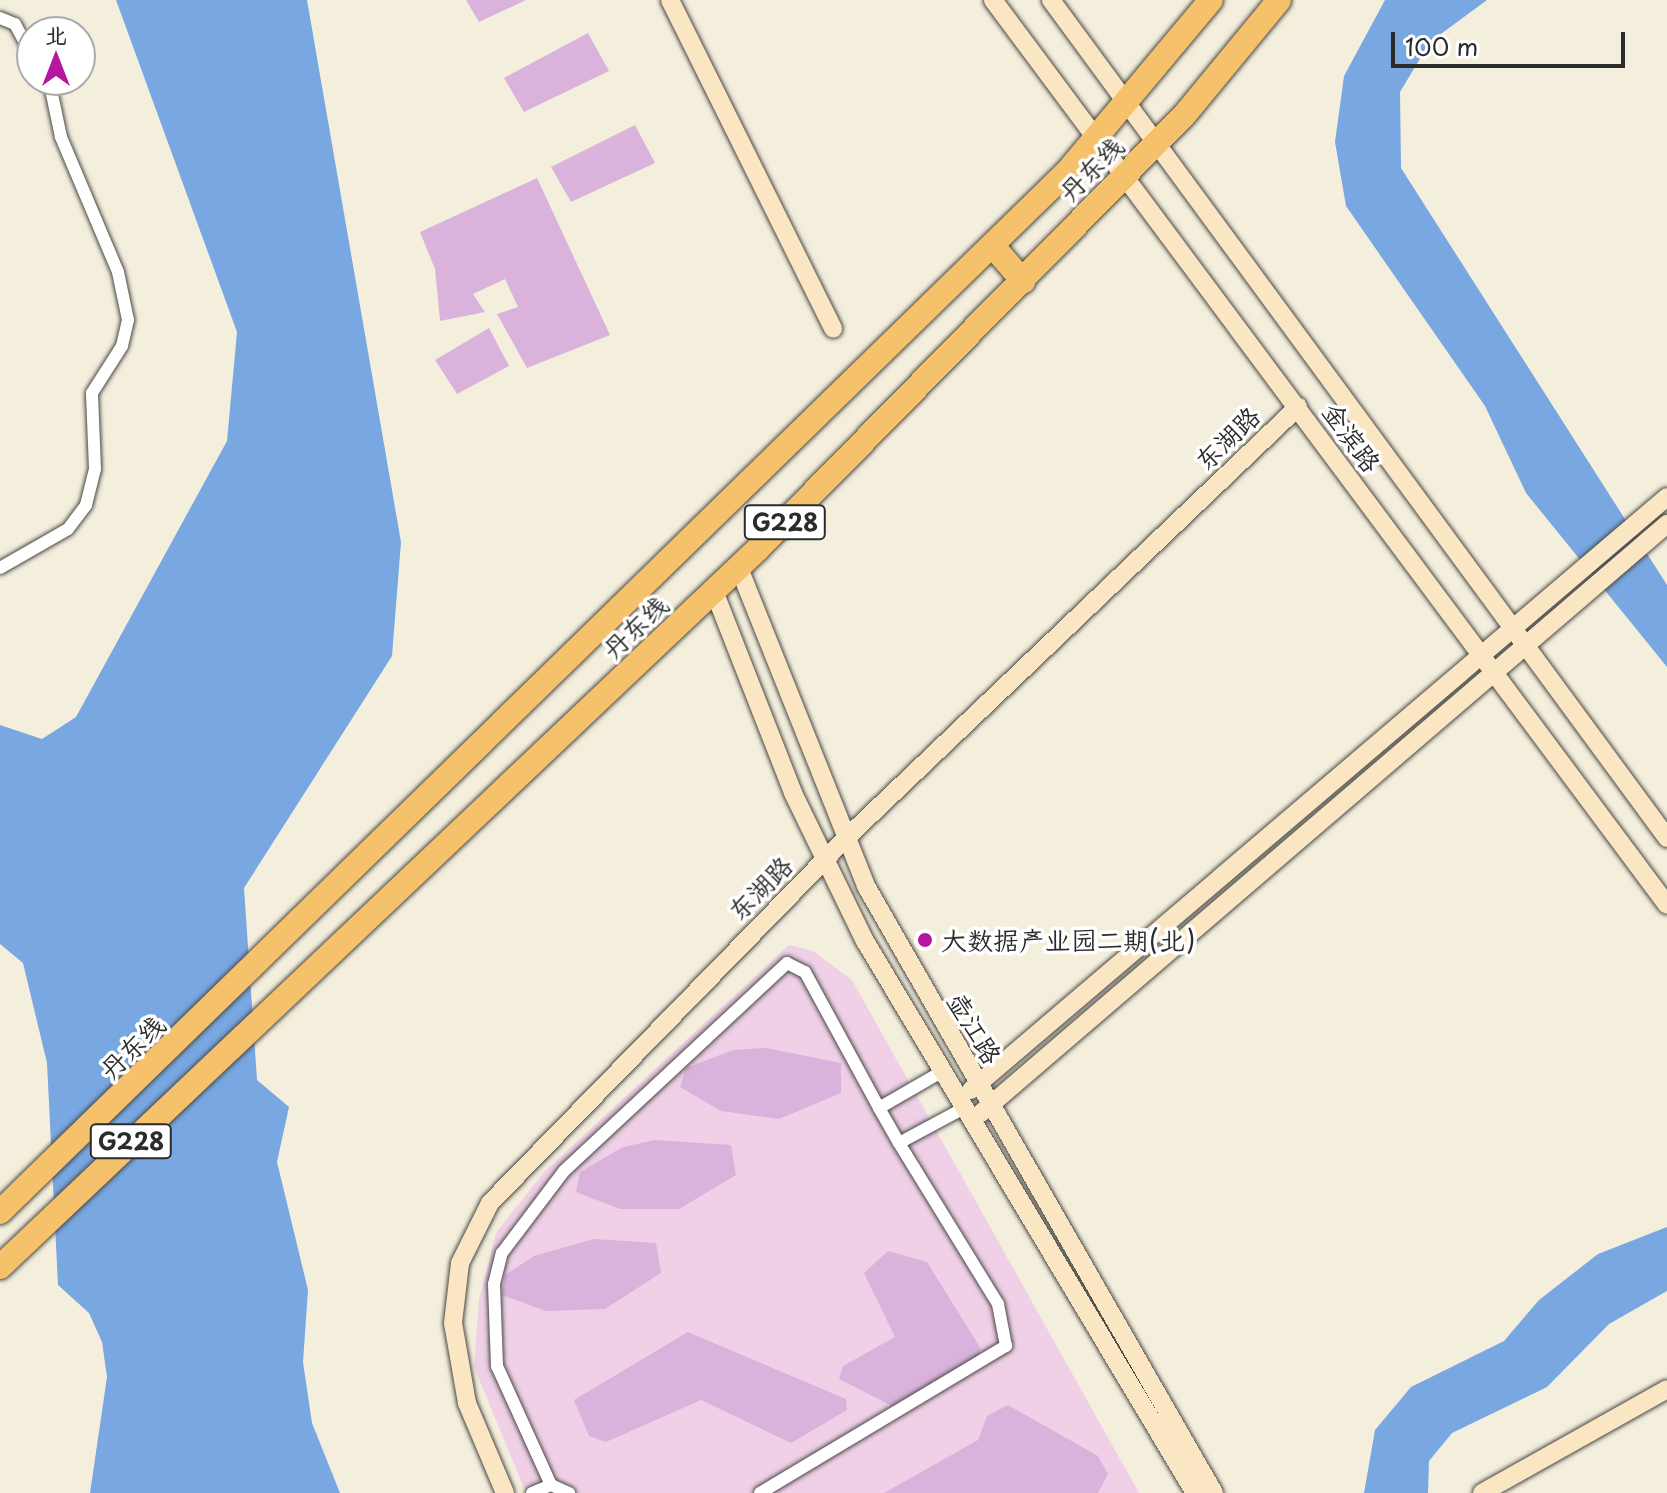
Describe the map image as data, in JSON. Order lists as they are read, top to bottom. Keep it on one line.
{"streets":{"highway":["丹东线","G228"],"main road":["金滨路","东湖路","壶江路"]},"crossings":[["丹东线","金滨路"],["丹东线","壶江路"],["金滨路","东湖路"],["东湖路","壶江路"]],"places":["大数据产业园二期(北)"],"scale_bar":"100 m","north":"top"}
